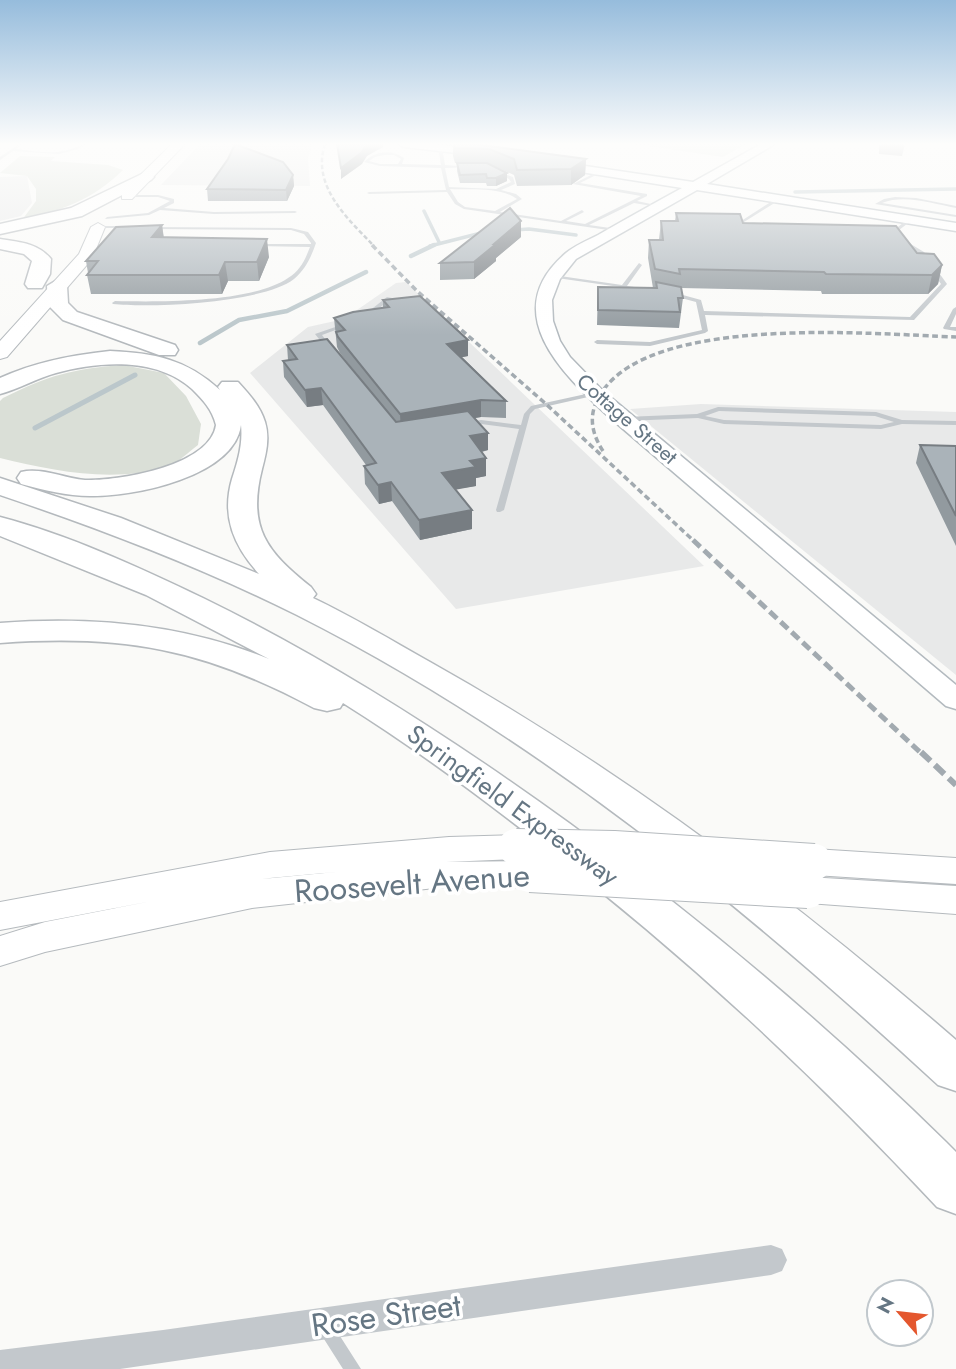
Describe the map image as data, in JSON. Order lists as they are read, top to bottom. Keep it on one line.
{"streets":{"highway":["Springfield Expressway"],"main road":["Cottage Street","Roosevelt Avenue"],"street":["Rose Street"]},"north":"top left"}
